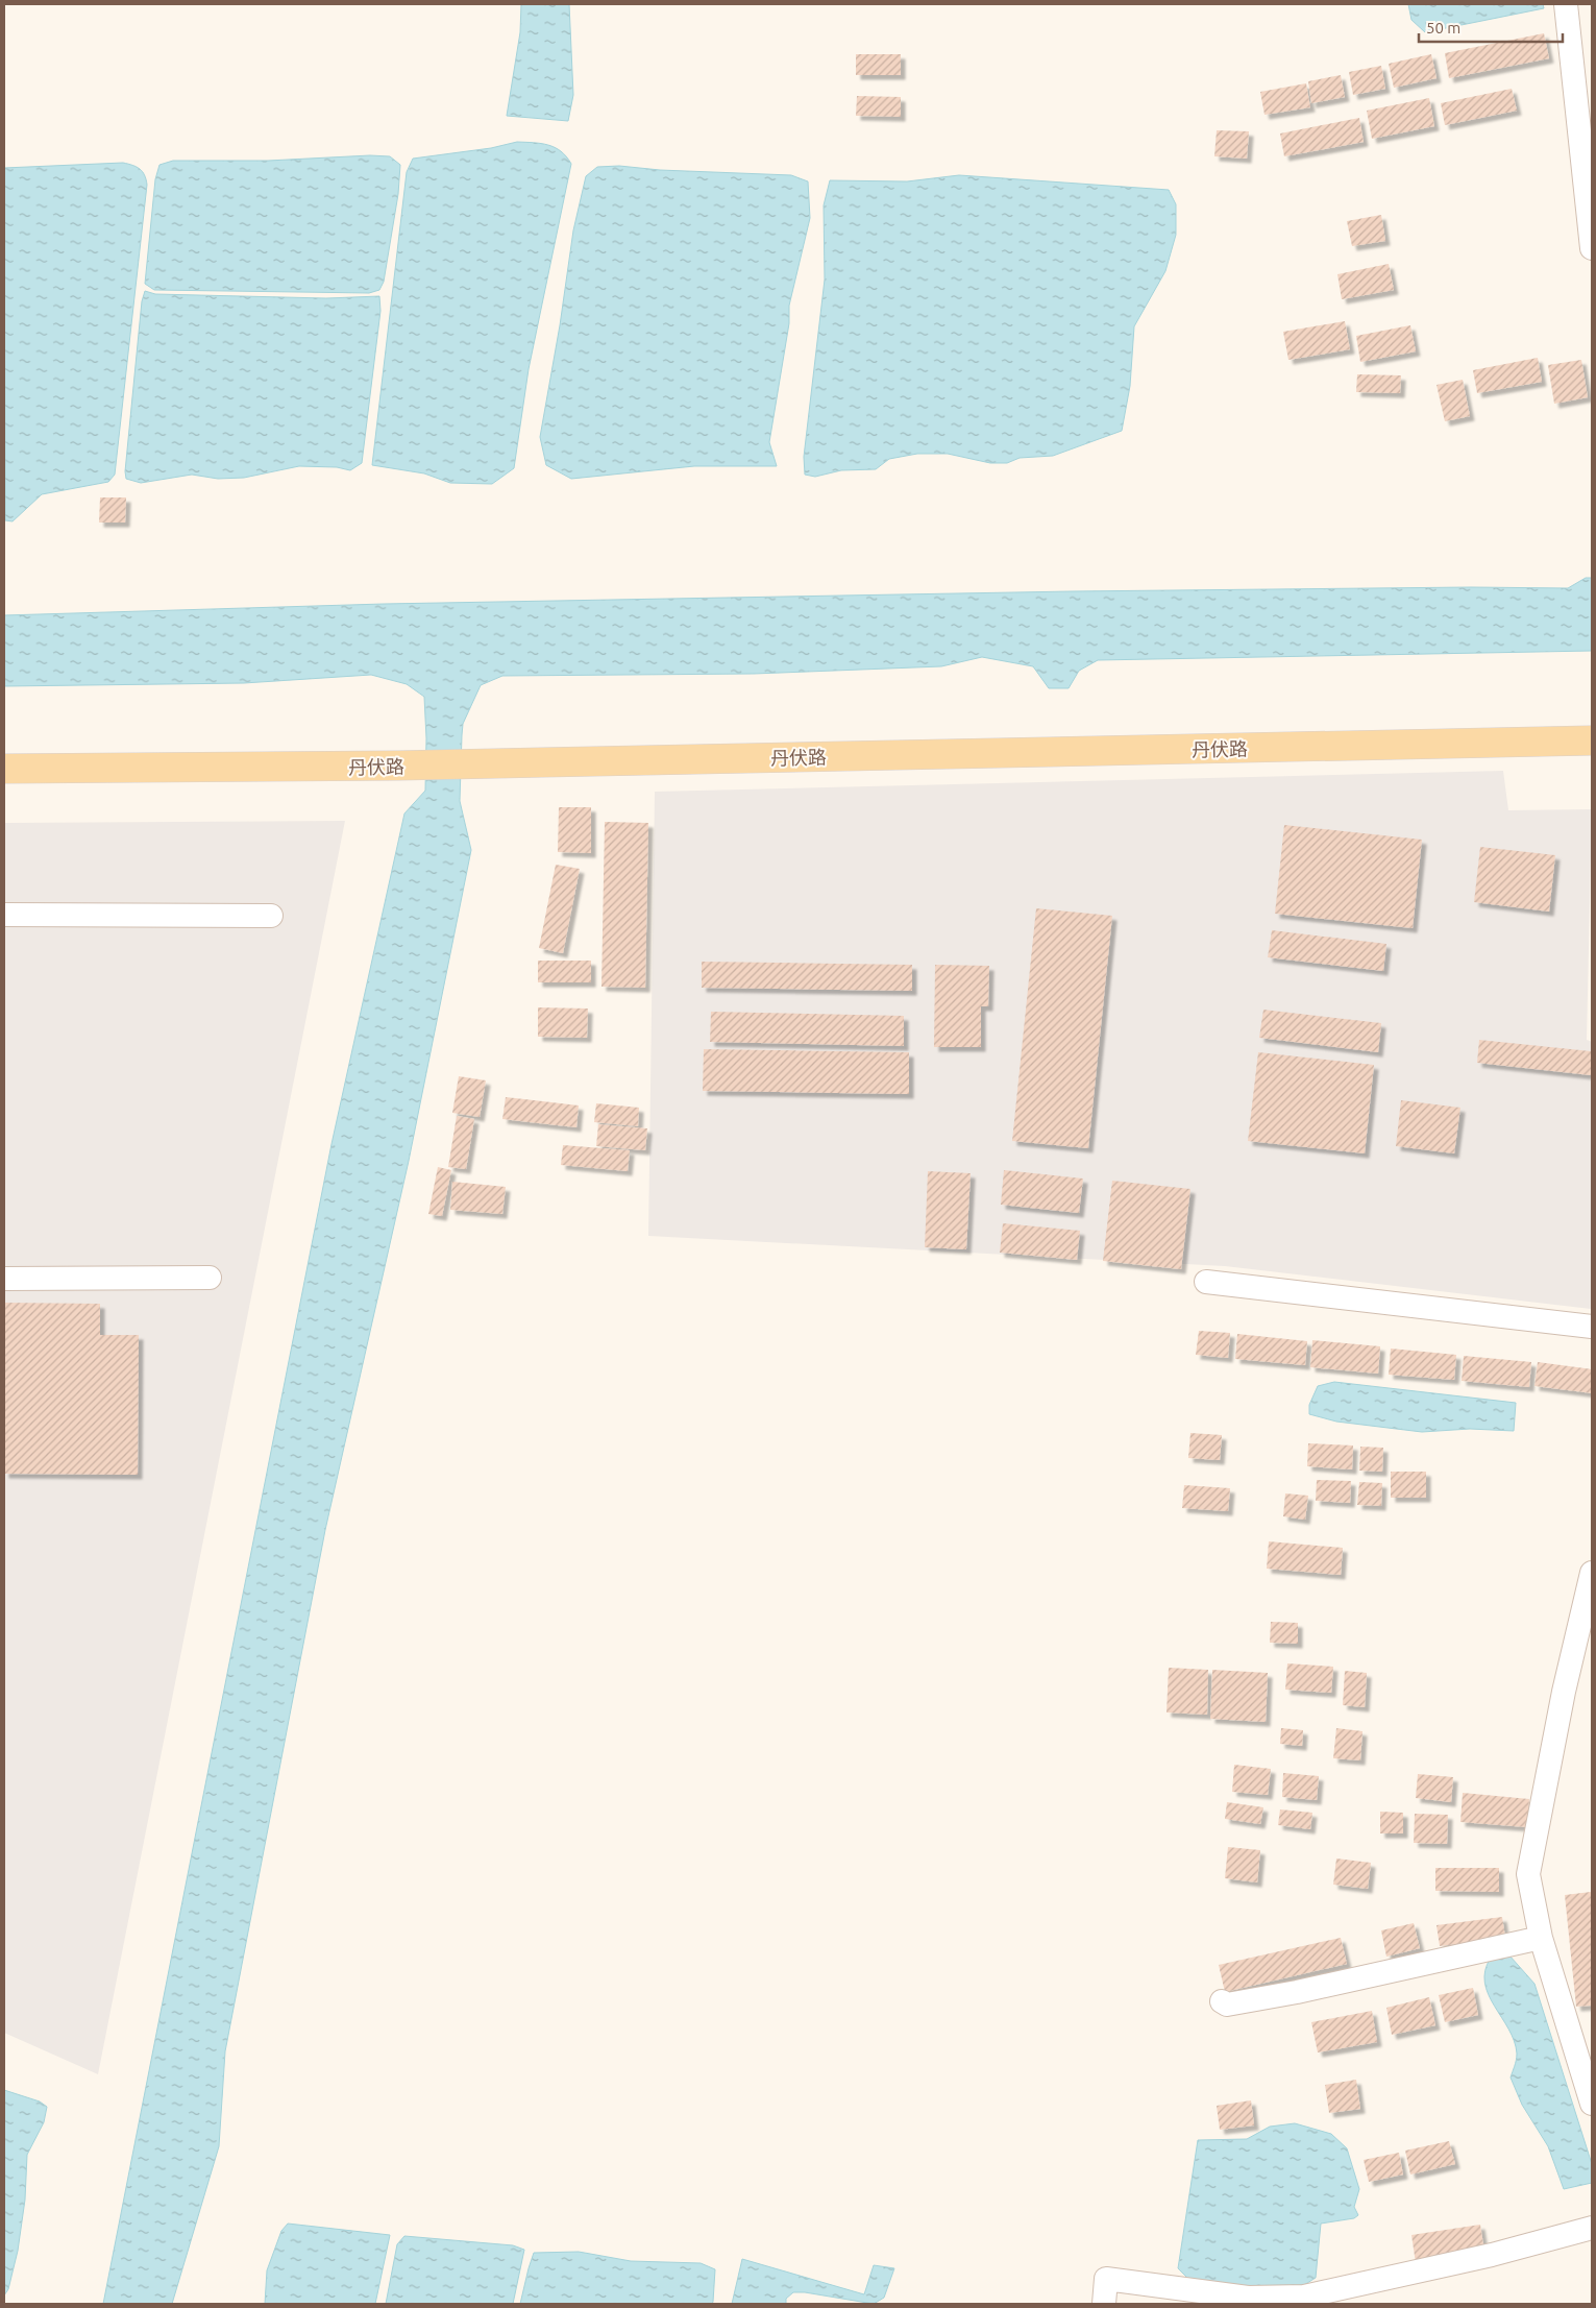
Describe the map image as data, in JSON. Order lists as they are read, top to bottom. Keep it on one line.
{"streets":{"main road":["丹伏路"]},"scale_bar":"50 m"}
